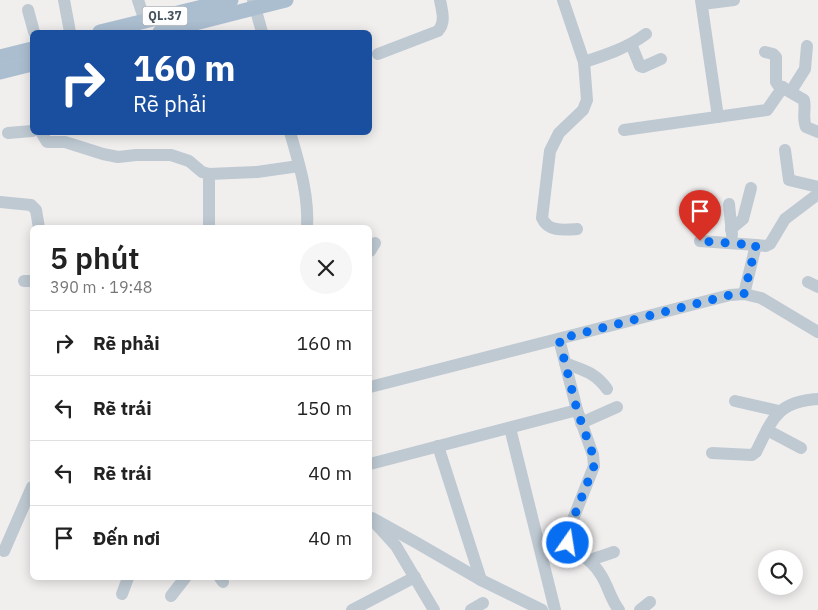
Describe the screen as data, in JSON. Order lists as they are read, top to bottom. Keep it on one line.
{"streets":{"main road":["QL.37"]},"page":{"turn":["160 m","Rẽ phải"],"heading":["5 phút","390 m · 19:48"],"list":[{"name":"Rẽ phải","value":"160 m"},{"name":"Rẽ trái","value":"150 m"},{"name":"Rẽ trái","value":"40 m"},{"name":"Đến nơi","value":"40 m"}]}}
